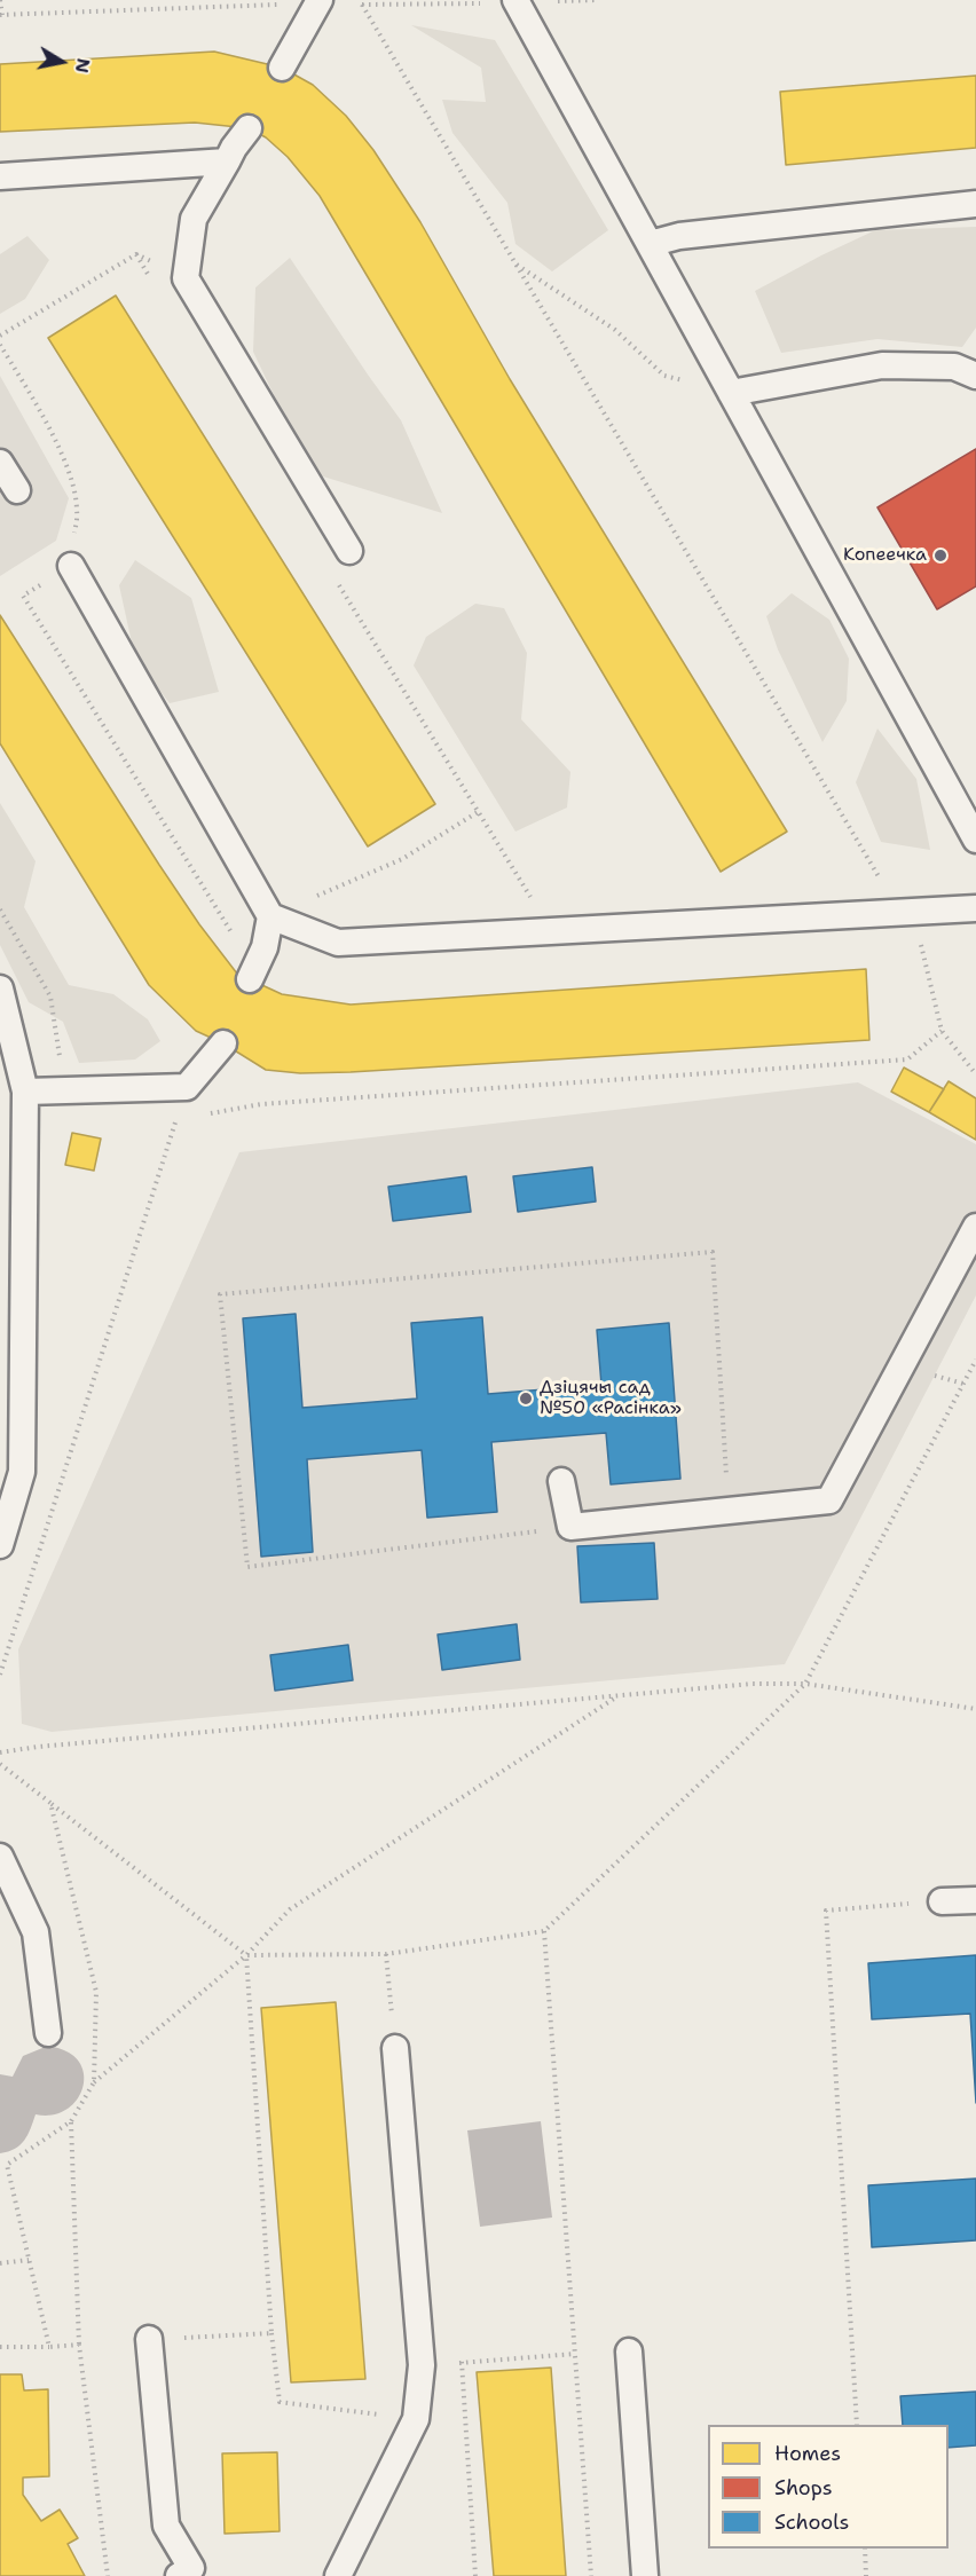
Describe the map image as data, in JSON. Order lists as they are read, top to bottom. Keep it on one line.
{"places":["Копеечка","Дзіцячы сад №50 «Расінка»"],"legend":["Homes","Shops","Schools"],"north":"right"}
